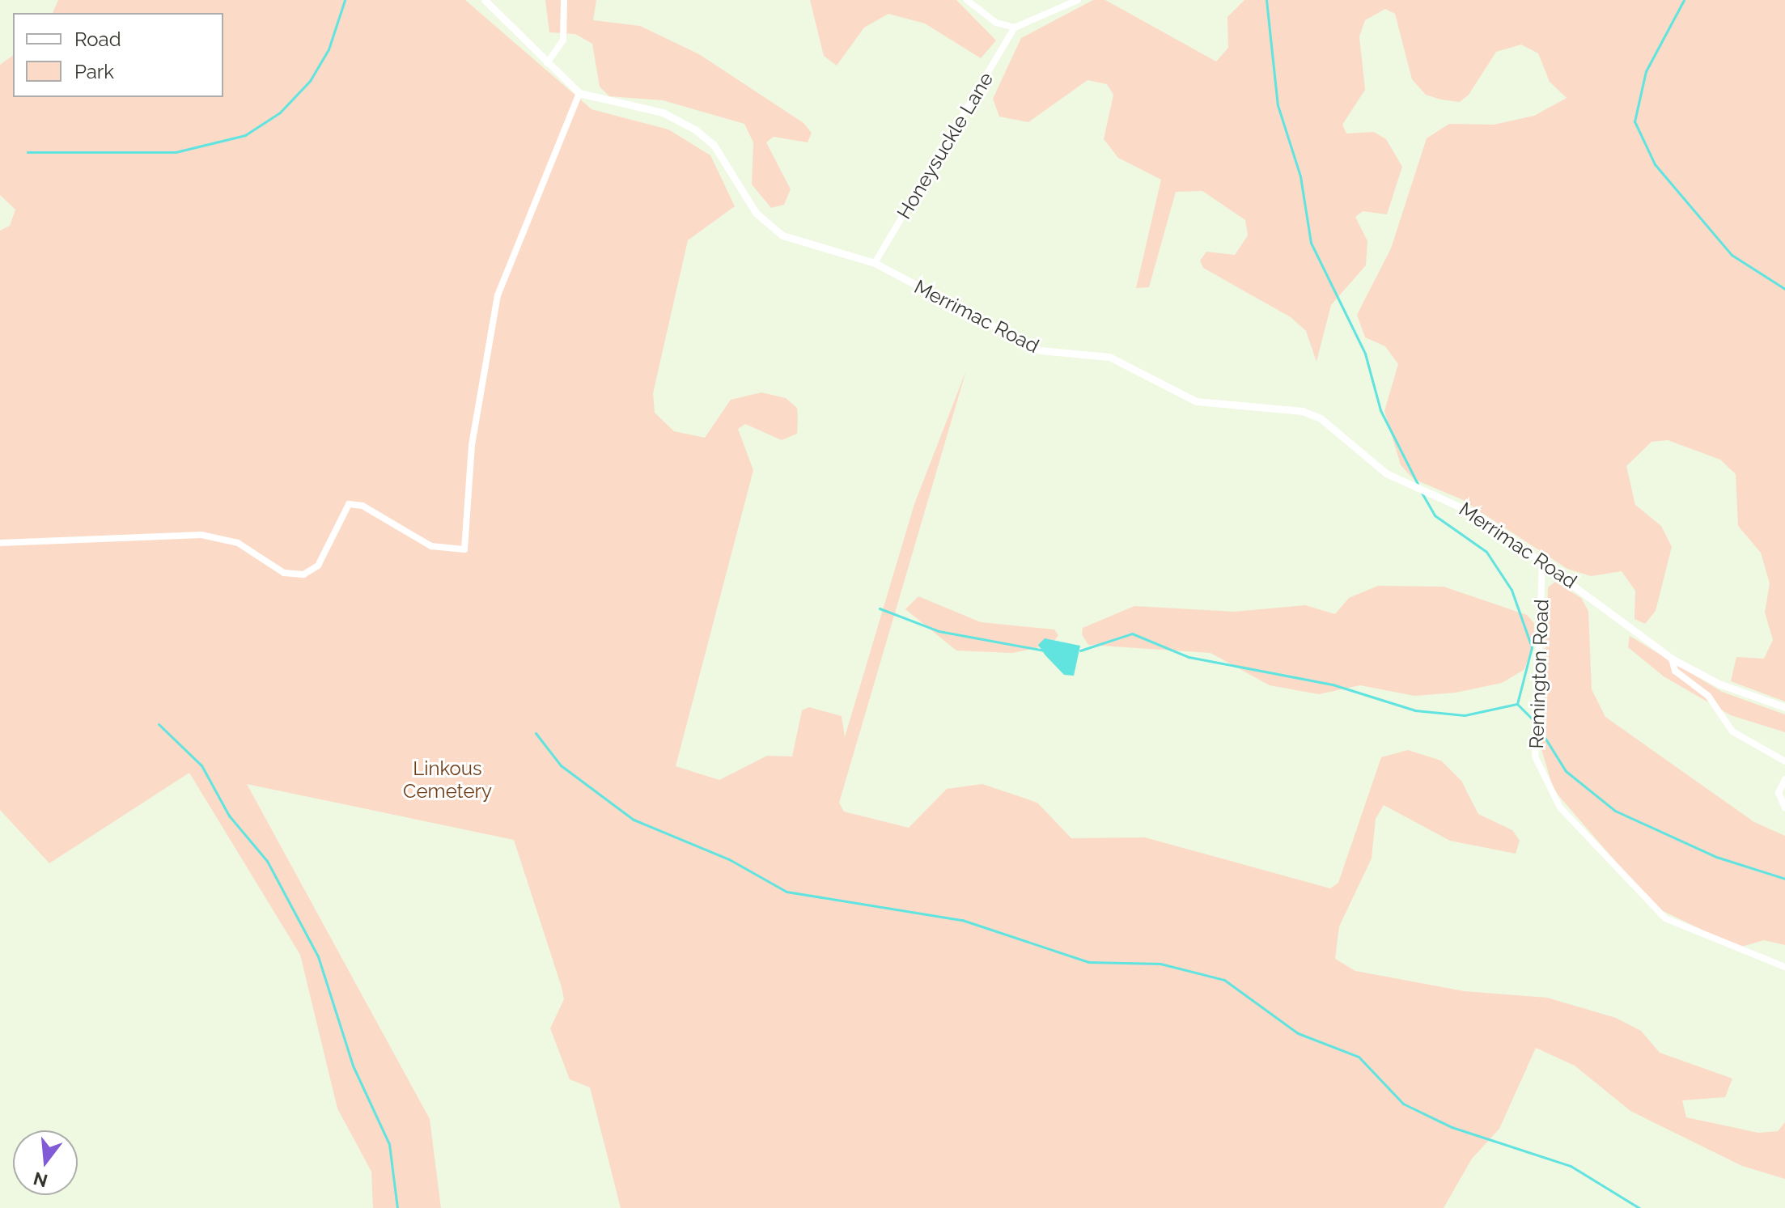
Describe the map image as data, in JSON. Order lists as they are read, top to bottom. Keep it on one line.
{"streets":{"street":["Honeysuckle Lane","Merrimac Road","Remington Road"]},"crossings":[["Honeysuckle Lane","Merrimac Road"],["Merrimac Road","Remington Road"]],"parks":["Linkous Cemetery"],"legend":["Road","Park"],"north":"bottom"}
